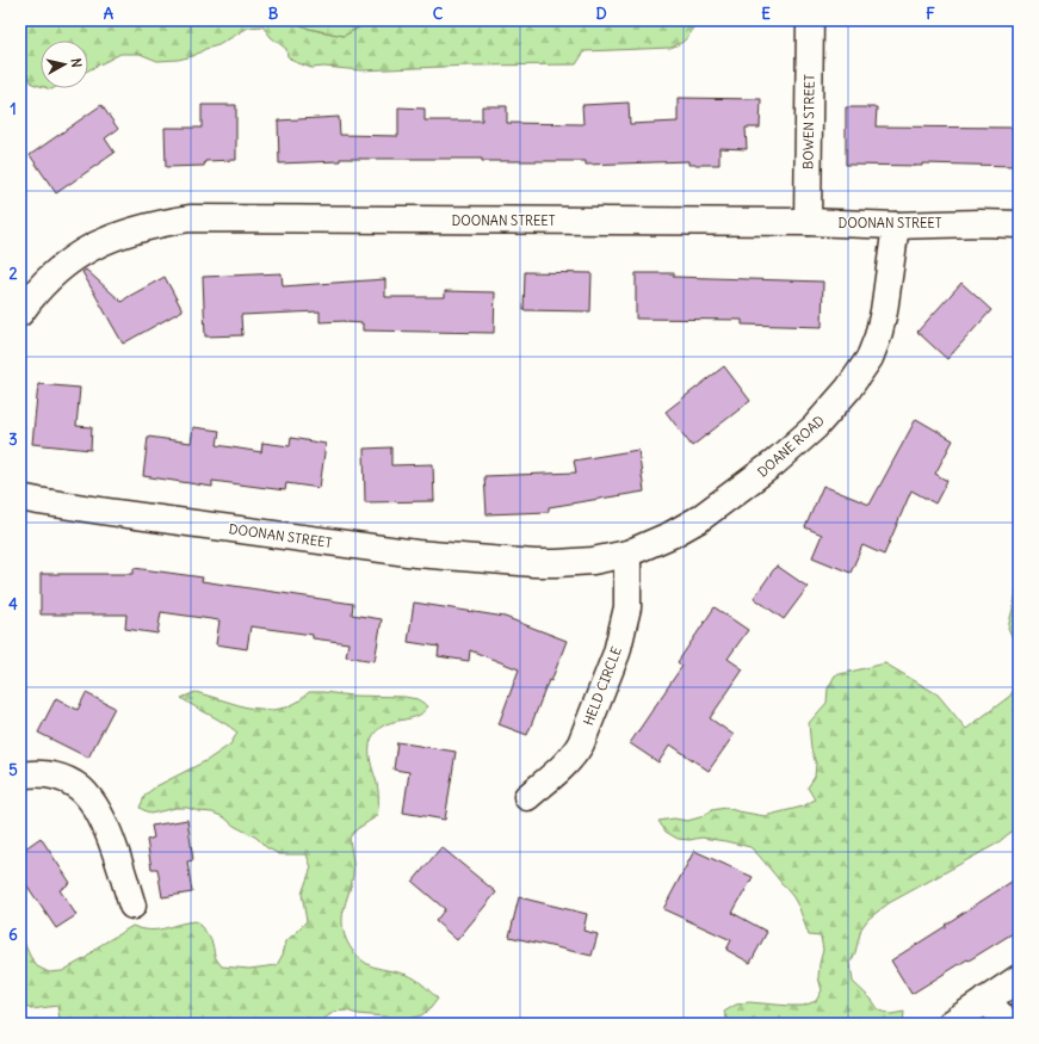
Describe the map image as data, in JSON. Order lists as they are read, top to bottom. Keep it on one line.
{"streets":{"street":["BOWEN STREET","DOONAN STREET","DOANE ROAD","HELD CIRCLE"]},"crossings":[["BOWEN STREET","DOONAN STREET"],["DOONAN STREET","DOANE ROAD"],["DOONAN STREET","HELD CIRCLE"],["DOANE ROAD","HELD CIRCLE"]],"north":"right","grid":{"columns":["A","B","C","D","E","F"],"rows":["1","2","3","4","5","6"]}}
